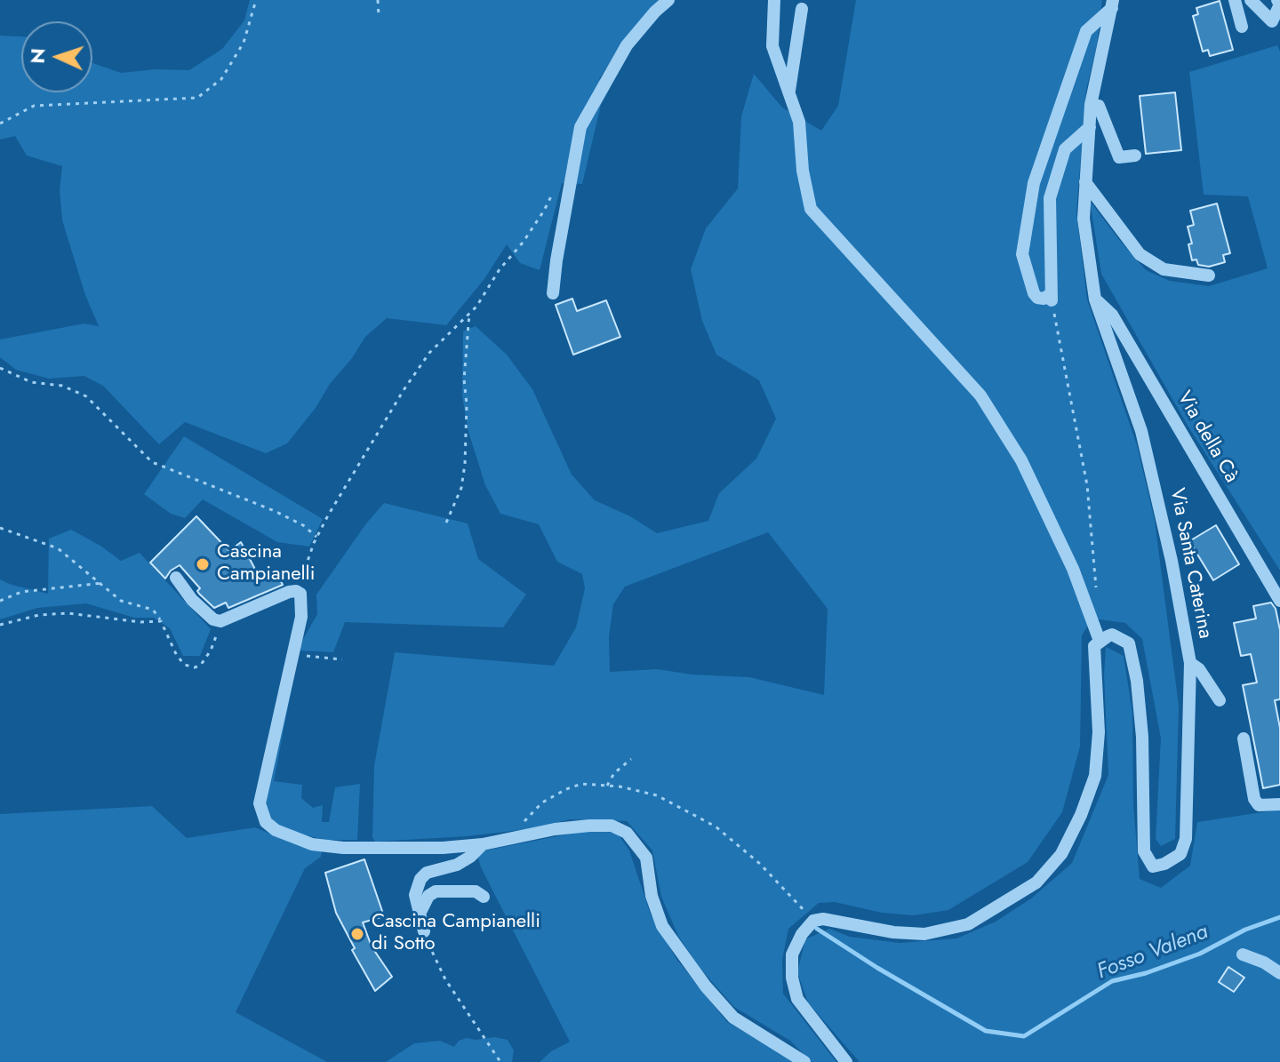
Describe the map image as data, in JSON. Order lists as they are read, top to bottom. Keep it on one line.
{"streets":{"street":["Via della Cà","Via Santa Caterina"]},"crossings":[["Via della Cà","Via Santa Caterina"]],"water":["Fosso Valena"],"places":["Cascina Campianelli","Cascina Campianelli di Sotto"],"north":"left"}
